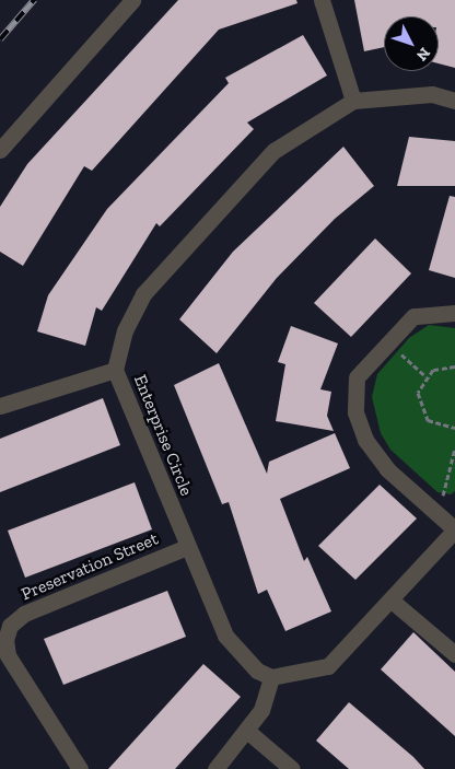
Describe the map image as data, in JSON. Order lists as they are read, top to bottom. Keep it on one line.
{"streets":{"street":["Enterprise Circle","Preservation Street"]},"crossings":[["Enterprise Circle","Preservation Street"]],"north":"bottom right"}
